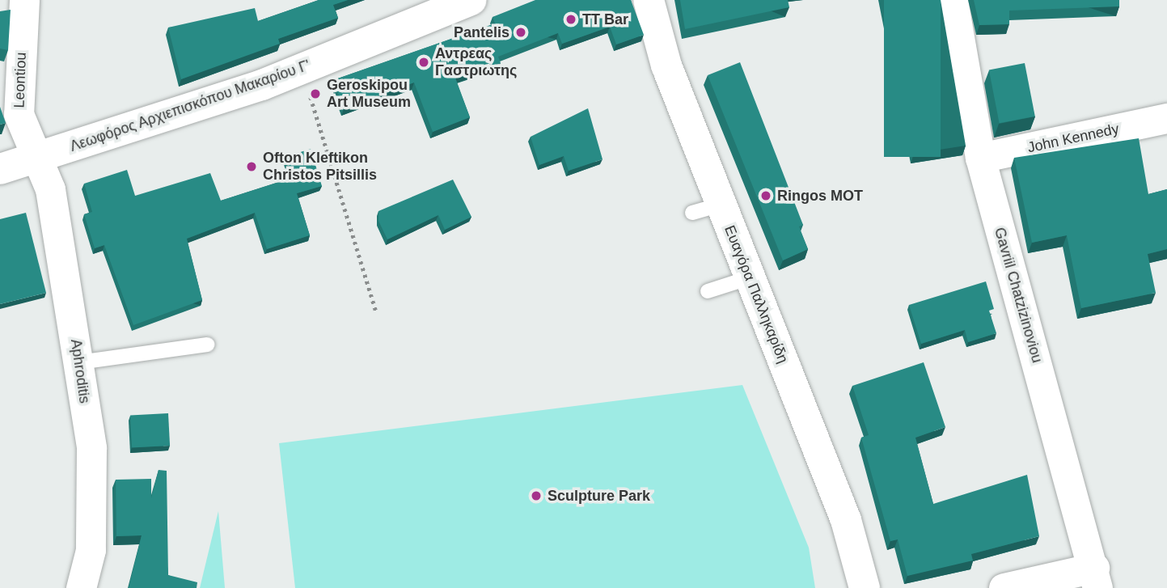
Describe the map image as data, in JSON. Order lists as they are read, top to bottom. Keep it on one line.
{"streets":{"main road":["Λεωφόρος Αρχιεπισκόπου Μακαρίου Γ'","Ευαγόρα Παλληκαρίδη"],"street":["Leontiou","John Kennedy","Gavriil Chatzizinoviou","Aphroditis"]},"crossings":[["Leontiou","Λεωφόρος Αρχιεπισκόπου Μακαρίου Γ'"],["Leontiou","Aphroditis"],["Λεωφόρος Αρχιεπισκόπου Μακαρίου Γ'","Aphroditis"],["John Kennedy","Gavriil Chatzizinoviou"]],"places":["TT Bar","Pantelis","Αντρεας Γαστριωτης","Geroskipou Art Museum","Ofton Kleftikon Christos Pitsillis","Ringos MOT","Sculpture Park"]}
